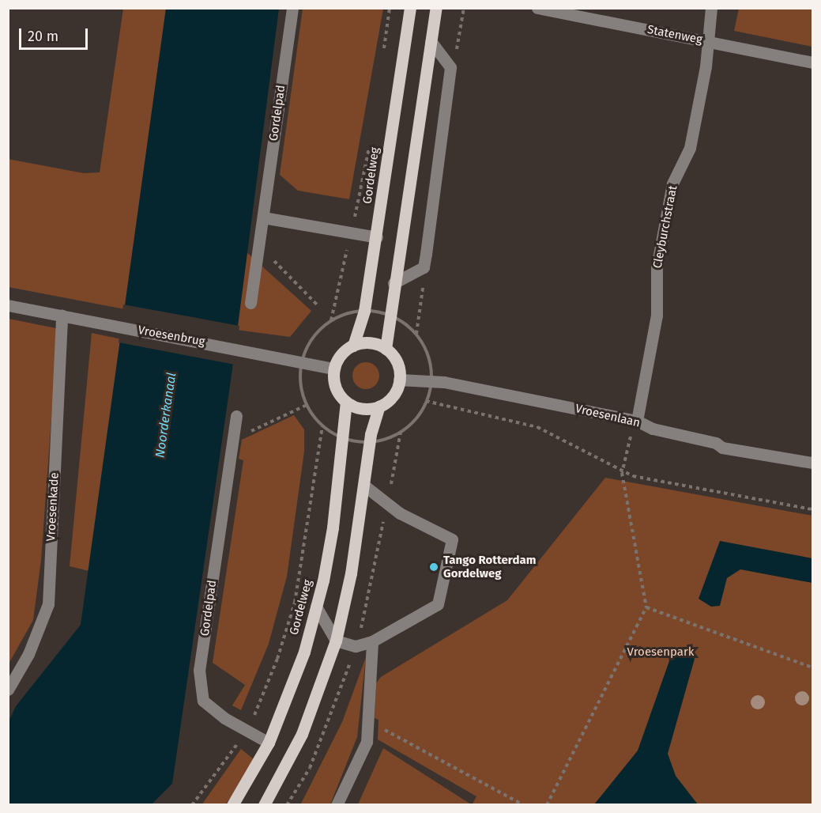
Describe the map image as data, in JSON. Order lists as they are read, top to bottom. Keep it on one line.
{"streets":{"main road":["Gordelweg"],"street":["Statenweg","Gordelpad","Cleyburchstraat","Vroesenbrug","Vroesenlaan","Vroesenkade"]},"crossings":[["Statenweg","Cleyburchstraat"],["Gordelpad","Gordelweg"],["Gordelweg","Vroesenbrug"],["Gordelweg","Vroesenlaan"],["Cleyburchstraat","Vroesenlaan"],["Vroesenbrug","Vroesenlaan"],["Vroesenbrug","Vroesenkade"]],"water":["Noorderkanaal"],"parks":["Vroesenpark"],"places":["Tango Rotterdam Gordelweg"],"scale_bar":"20 m"}
